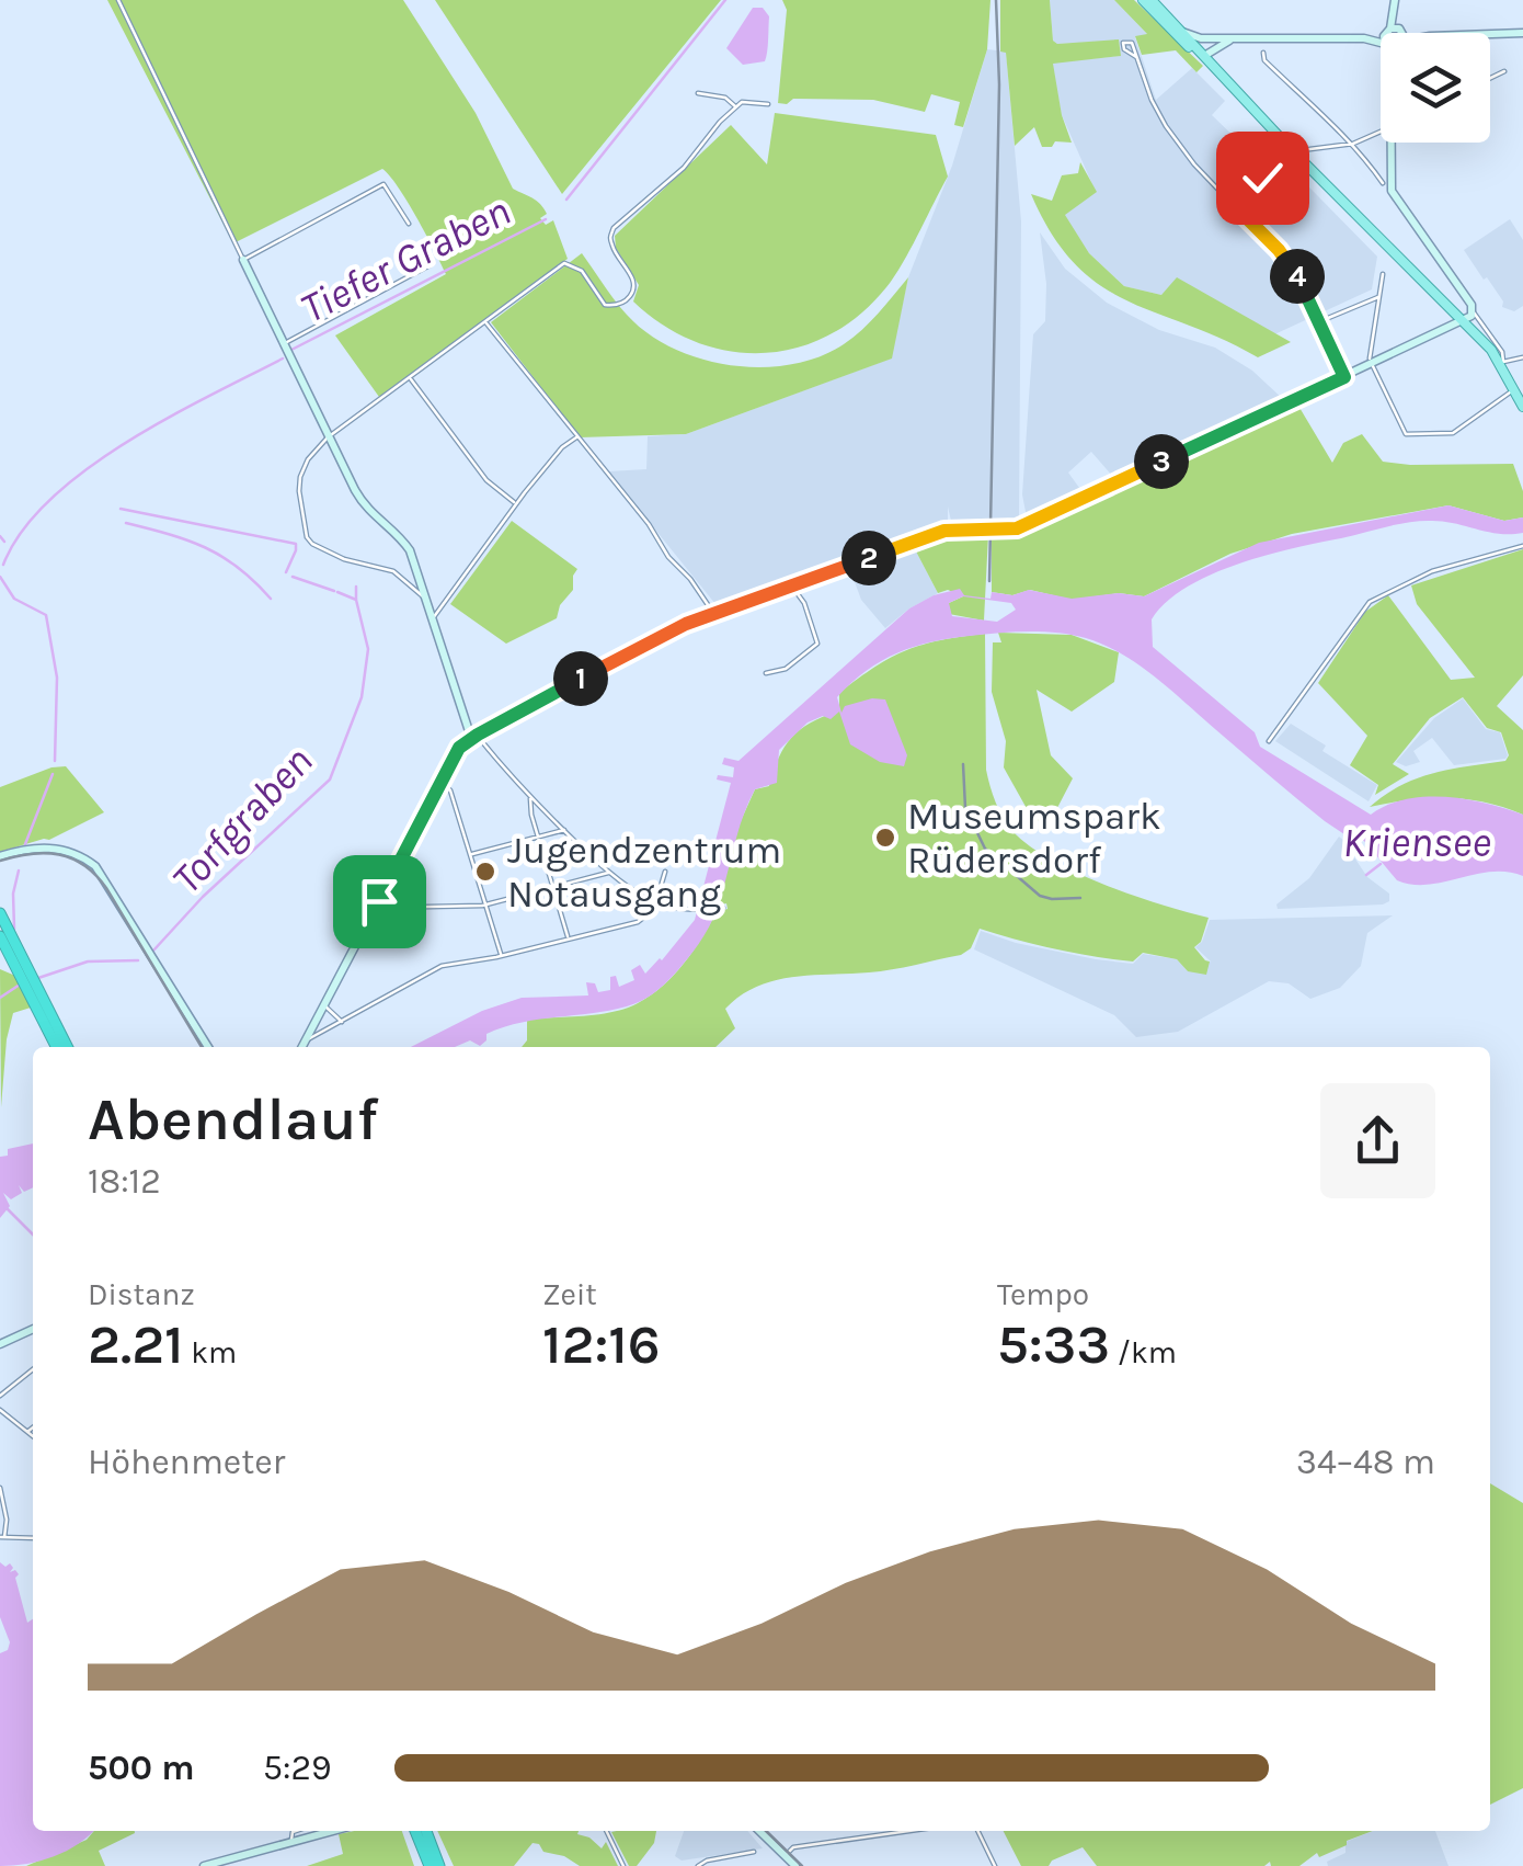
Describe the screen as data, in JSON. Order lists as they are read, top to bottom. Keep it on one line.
{"water":["Tiefer Graben","Torfgraben","Kriensee"],"places":["Museumspark Rüdersdorf","Jugendzentrum Notausgang"],"page":{"pins":["4","3","2","1"],"heading":["Abendlauf","18:12"],"stats":[["Distanz","2.21 km"],["Zeit","12:16"],["Tempo","5:33 /km"]],"chart":["Höhenmeter","34–48 m"],"list":[{"name":"500 m","note":"5:29"}]}}
